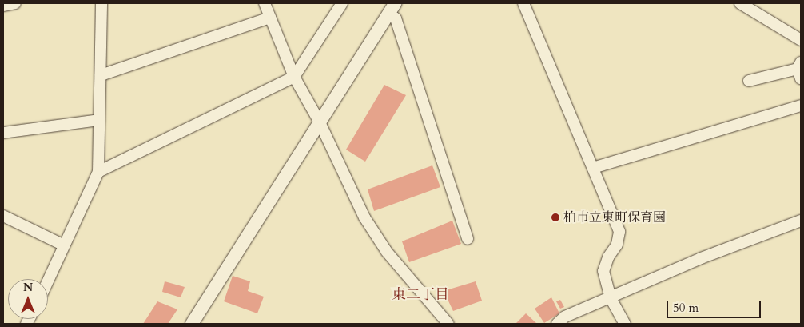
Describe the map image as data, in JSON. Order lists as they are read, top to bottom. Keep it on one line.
{"districts":["東二丁目"],"places":["柏市立東町保育園"],"scale_bar":"50 m","north":"top"}
